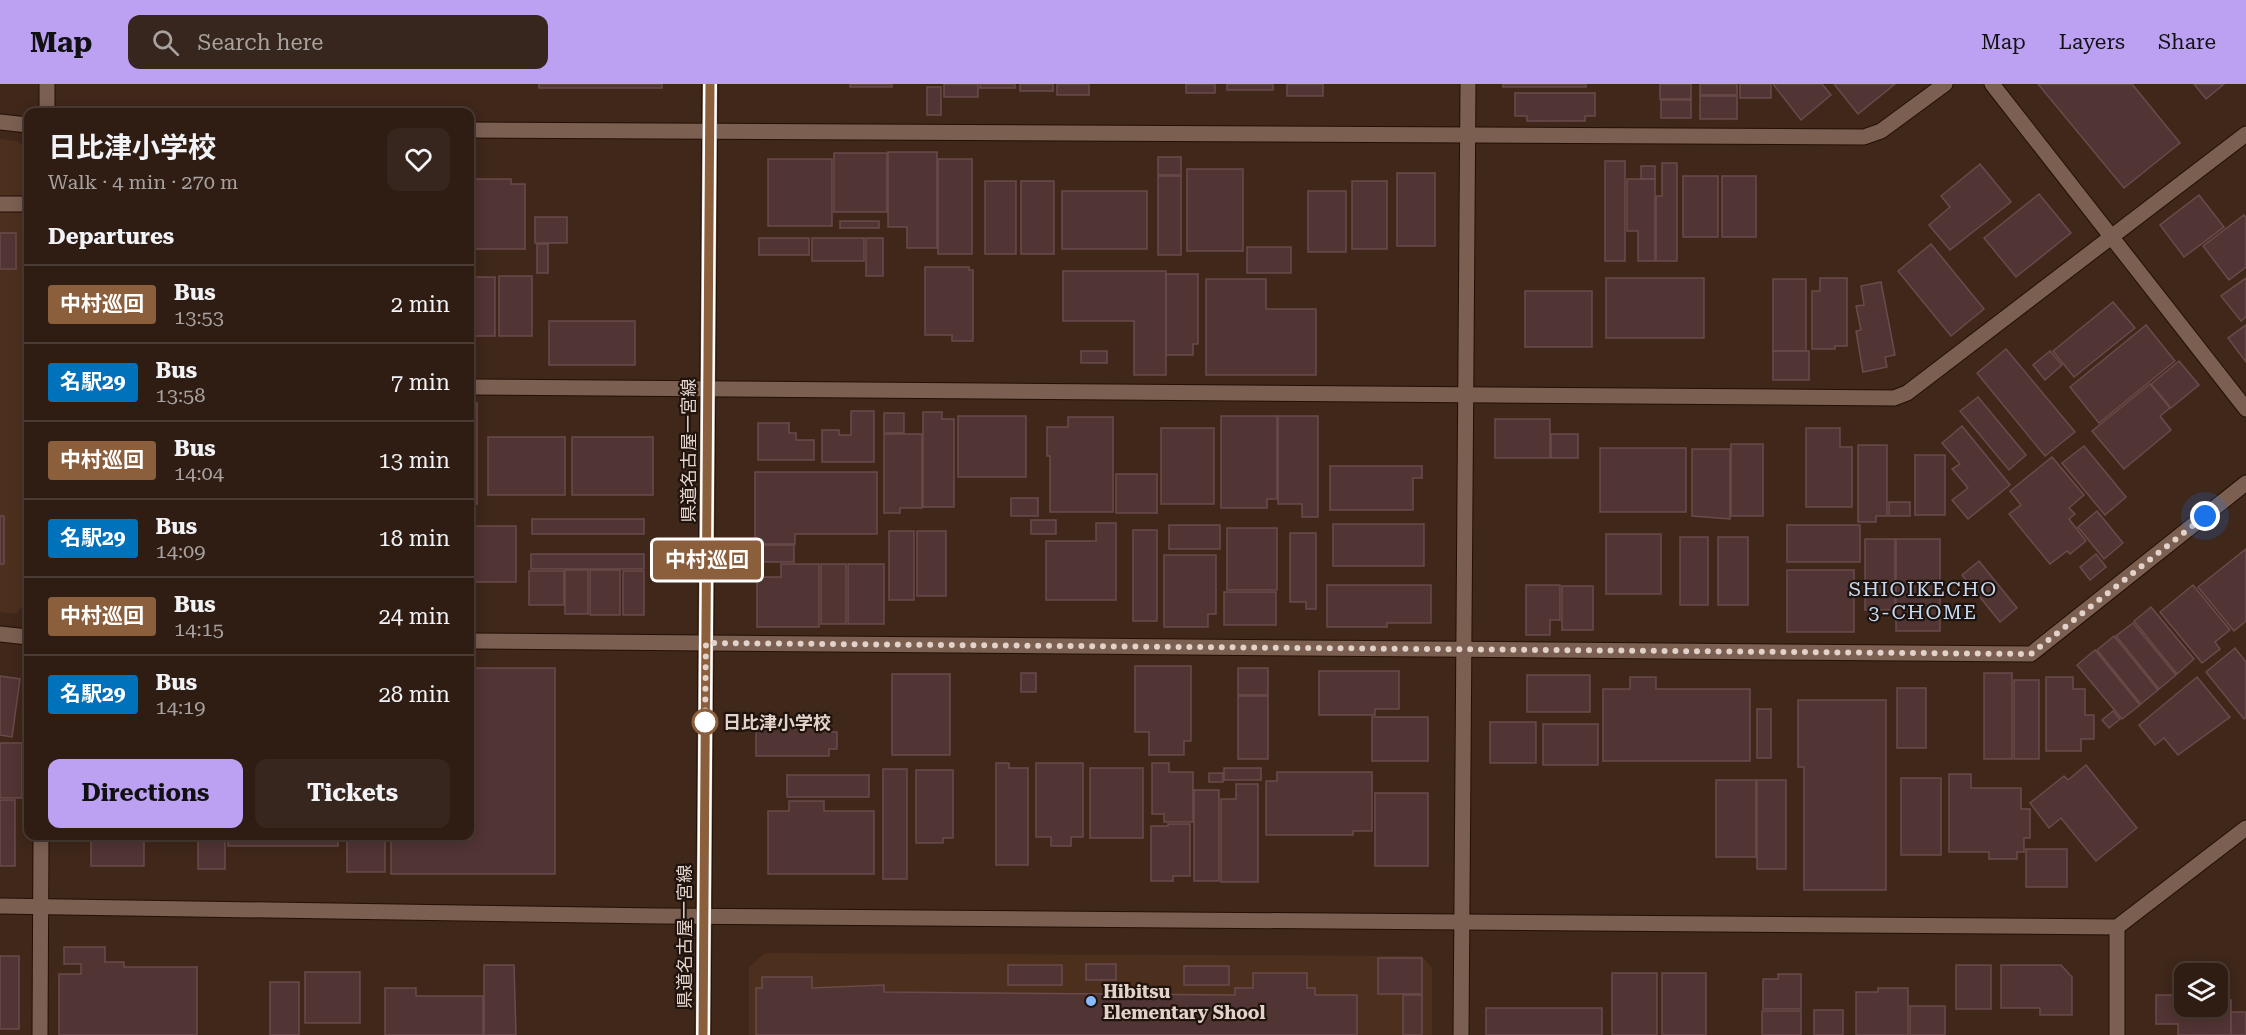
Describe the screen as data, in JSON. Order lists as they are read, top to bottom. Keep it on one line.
{"streets":{"street":["県道名古屋一宮線"]},"districts":["SHIOIKECHO 3-CHOME"],"places":["日比津小学校","Hibitsu Elementary Shool"],"lines":["bus line 中村巡回"],"page":{"header":"Map","search":"Search here","nav":["Map","Layers","Share"],"on_map":"中村巡回","heading":[["日比津小学校","Walk · 4 min · 270 m"],"Departures"],"list":[{"mark":"中村巡回","name":"Bus","note":"13:53","value":"2 min"},{"mark":"名駅29","name":"Bus","note":"13:58","value":"7 min"},{"mark":"中村巡回","name":"Bus","note":"14:04","value":"13 min"},{"mark":"名駅29","name":"Bus","note":"14:09","value":"18 min"},{"mark":"中村巡回","name":"Bus","note":"14:15","value":"24 min"},{"mark":"名駅29","name":"Bus","note":"14:19","value":"28 min"}],"buttons":["Directions","Tickets"]}}
